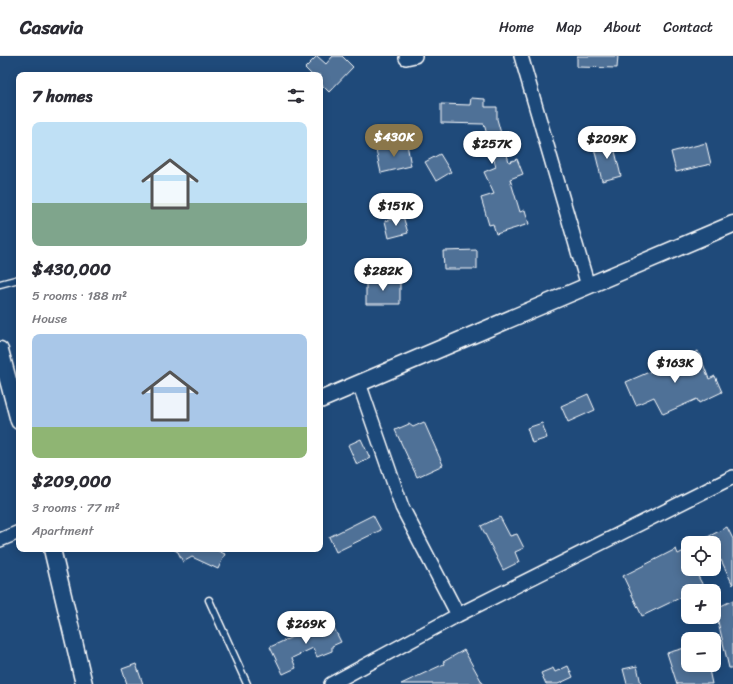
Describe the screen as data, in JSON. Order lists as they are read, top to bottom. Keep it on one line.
{"page":{"header":"Casavia","nav":["Home","Map","About","Contact"],"heading":"7 homes","list":[{"name":"$430,000","note":"5 rooms · 188 m² · House"},{"name":"$209,000","note":"3 rooms · 77 m² · Apartment"}],"price":["$430K","$209K","$257K","$151K","$282K","$163K","$269K"],"map_buttons":["+","−"]}}
